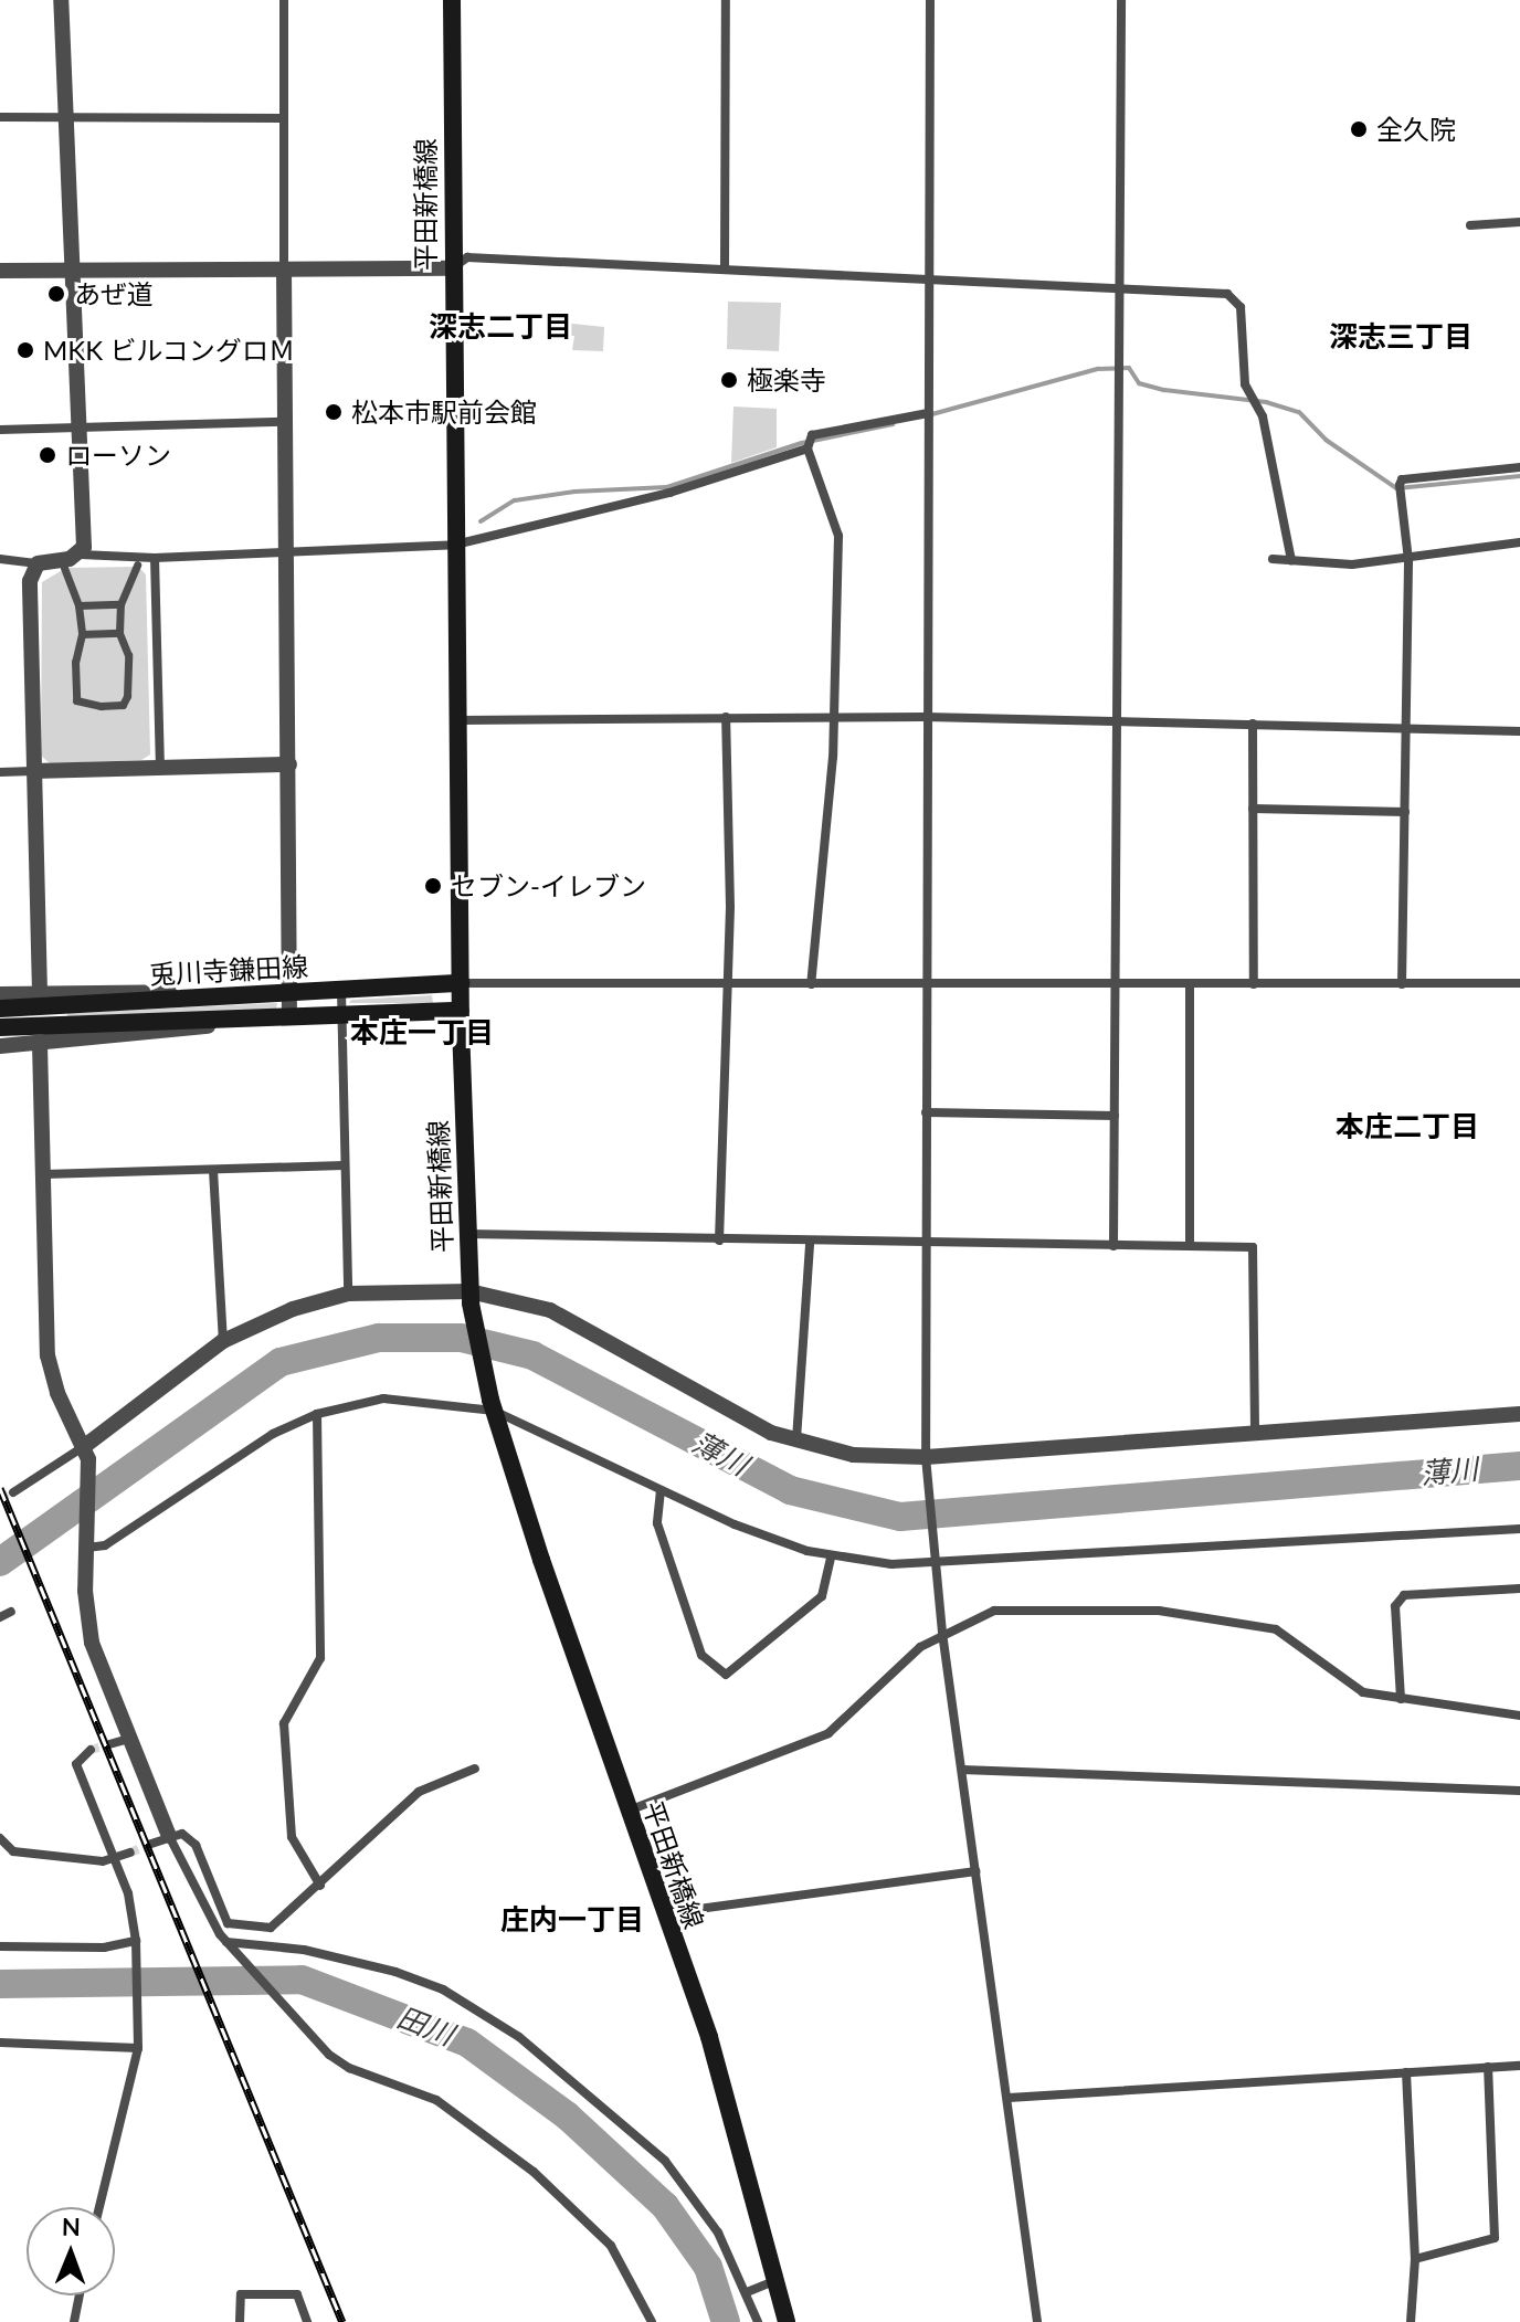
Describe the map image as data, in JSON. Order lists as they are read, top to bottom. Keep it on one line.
{"streets":{"main road":["平田新橋線","兎川寺鎌田線"]},"crossings":[["平田新橋線","兎川寺鎌田線"]],"districts":["深志二丁目","深志三丁目","本庄一丁目","本庄二丁目","庄内一丁目"],"water":["薄川","田川"],"places":["全久院","あぜ道","MKK ビルコングロＭ","極楽寺","松本市駅前会館","ローソン","セブン-イレブン"],"north":"top"}
